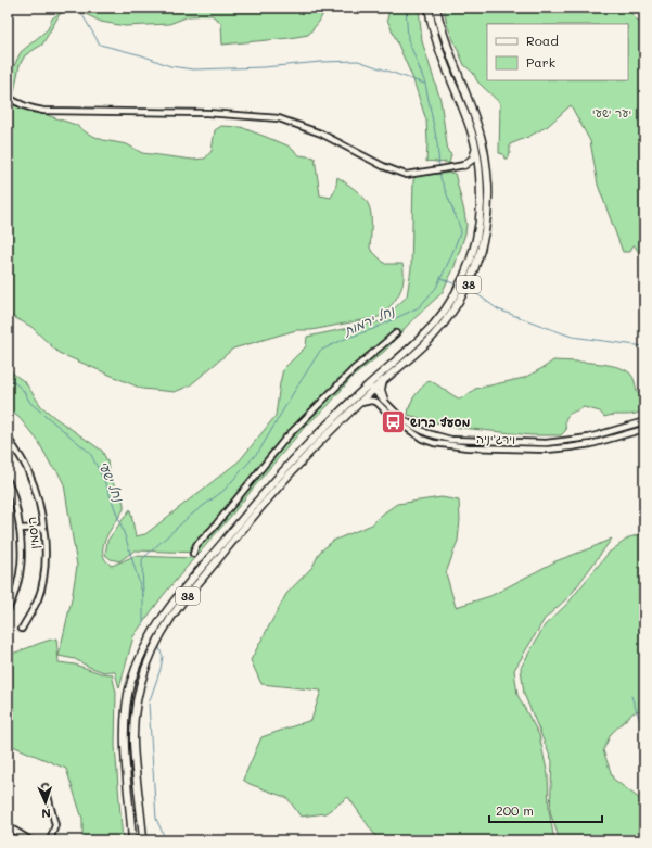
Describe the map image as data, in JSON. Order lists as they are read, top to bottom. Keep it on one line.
{"streets":{"highway":["38"],"street":["וירג'יניה","היסמין"]},"crossings":[["38","וירג'יניה"]],"water":["נחל ירמות","נחל ישעי"],"parks":["יער ישעי"],"places":{"bus stop":["מסעף ברוש"]},"legend":["Road","Park"],"scale_bar":"200 m","north":"bottom"}
